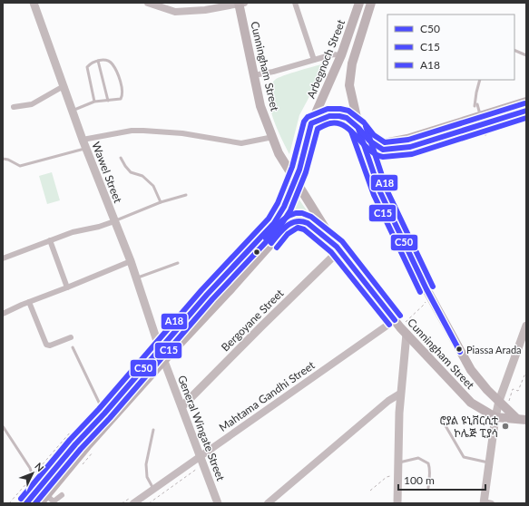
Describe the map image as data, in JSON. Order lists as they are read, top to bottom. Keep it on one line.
{"streets":{"main road":["Arbegnoch Street","Cunningham Street","Wawel Street","Bergoyane Street","General Wingate Street"],"street":["Mahtama Gandhi Street"]},"crossings":[["Arbegnoch Street","Cunningham Street"],["Arbegnoch Street","Wawel Street"],["Arbegnoch Street","General Wingate Street"],["Cunningham Street","Bergoyane Street"],["Cunningham Street","Mahtama Gandhi Street"],["Cunningham Street","General Wingate Street"],["Wawel Street","General Wingate Street"],["Bergoyane Street","General Wingate Street"],["Mahtama Gandhi Street","General Wingate Street"]],"places":["Piassa Arada","ሮያል ዩኒቨርሲቲ ኮሌጅ ፒያሳ"],"lines":["transit line A18","transit line C50","transit line C15"],"legend":["C50","C15","A18"],"scale_bar":"100 m","north":"top right"}
